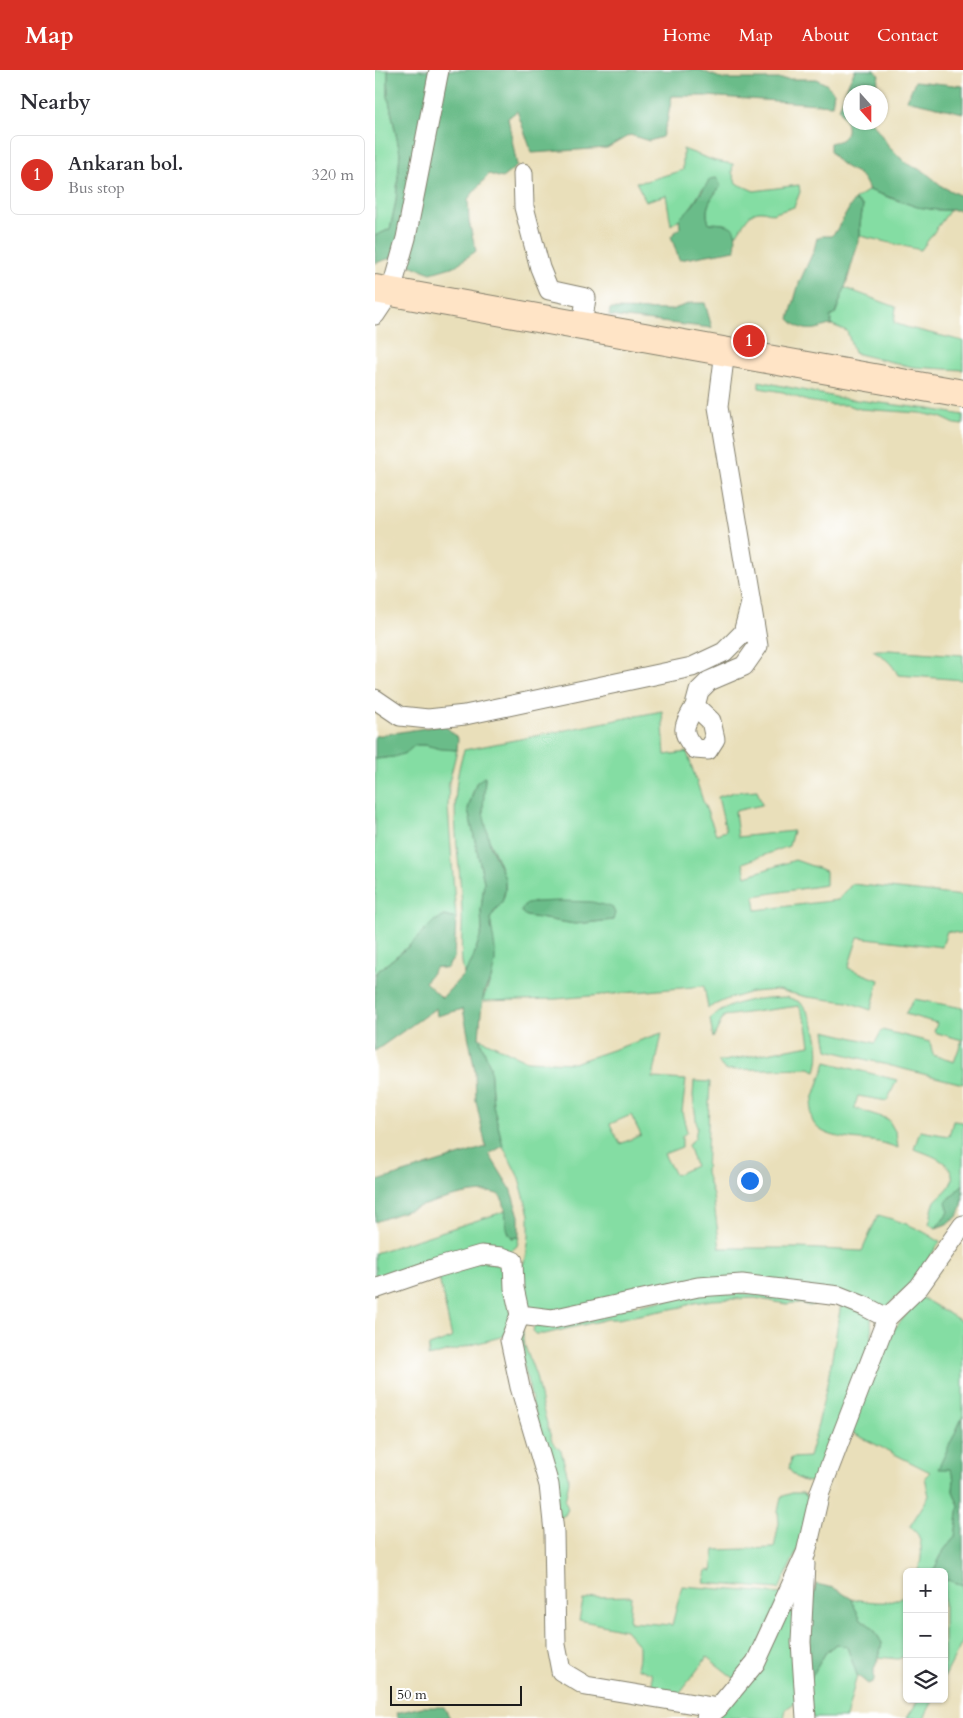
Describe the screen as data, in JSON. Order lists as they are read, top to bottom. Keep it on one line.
{"scale_bar":"50 m","north":"bottom","page":{"header":"Map","nav":["Home","Map","About","Contact"],"heading":"Nearby","list":[{"mark":"1","name":"Ankaran bol.","note":"Bus stop","value":"320 m"}],"pins":"1","map_buttons":["+","−"],"scale":"50 m"}}
